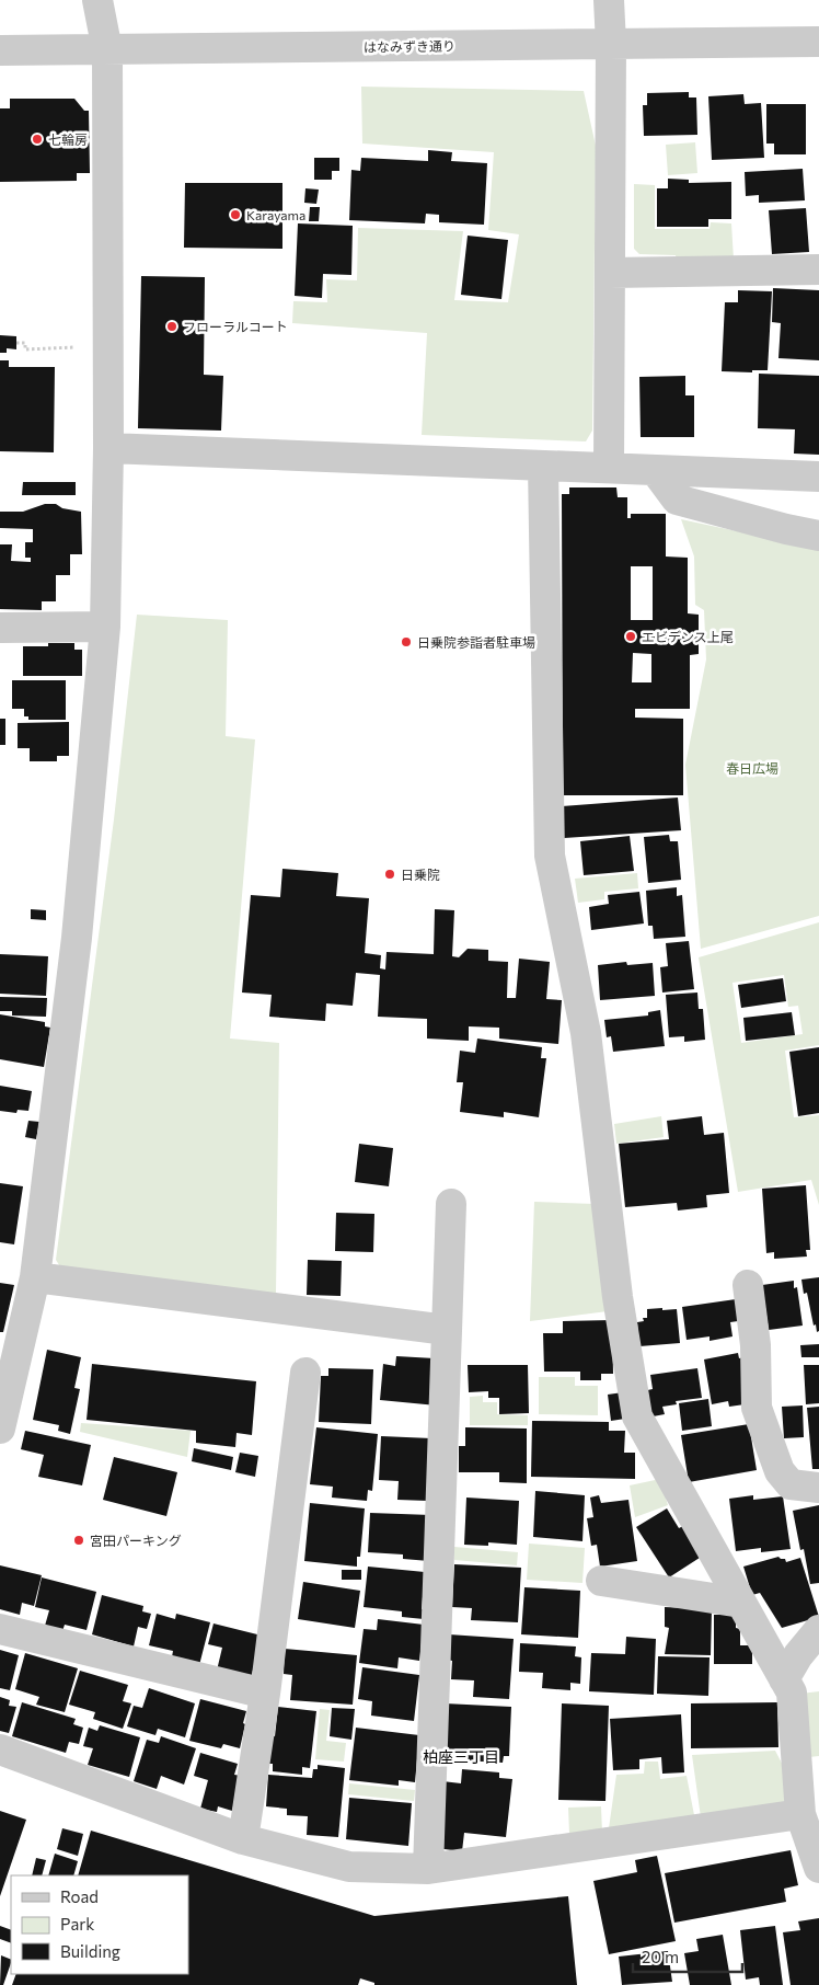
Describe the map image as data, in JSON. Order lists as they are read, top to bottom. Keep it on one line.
{"streets":{"street":["はなみずき通り"]},"districts":["柏座三丁目"],"parks":["春日広場"],"places":["七輪房","Karayama","フローラルコート","エビデンス上尾","日乗院参詣者駐車場","日乗院","宮田パーキング"],"legend":["Road","Park","Building"],"scale_bar":"20 m"}
